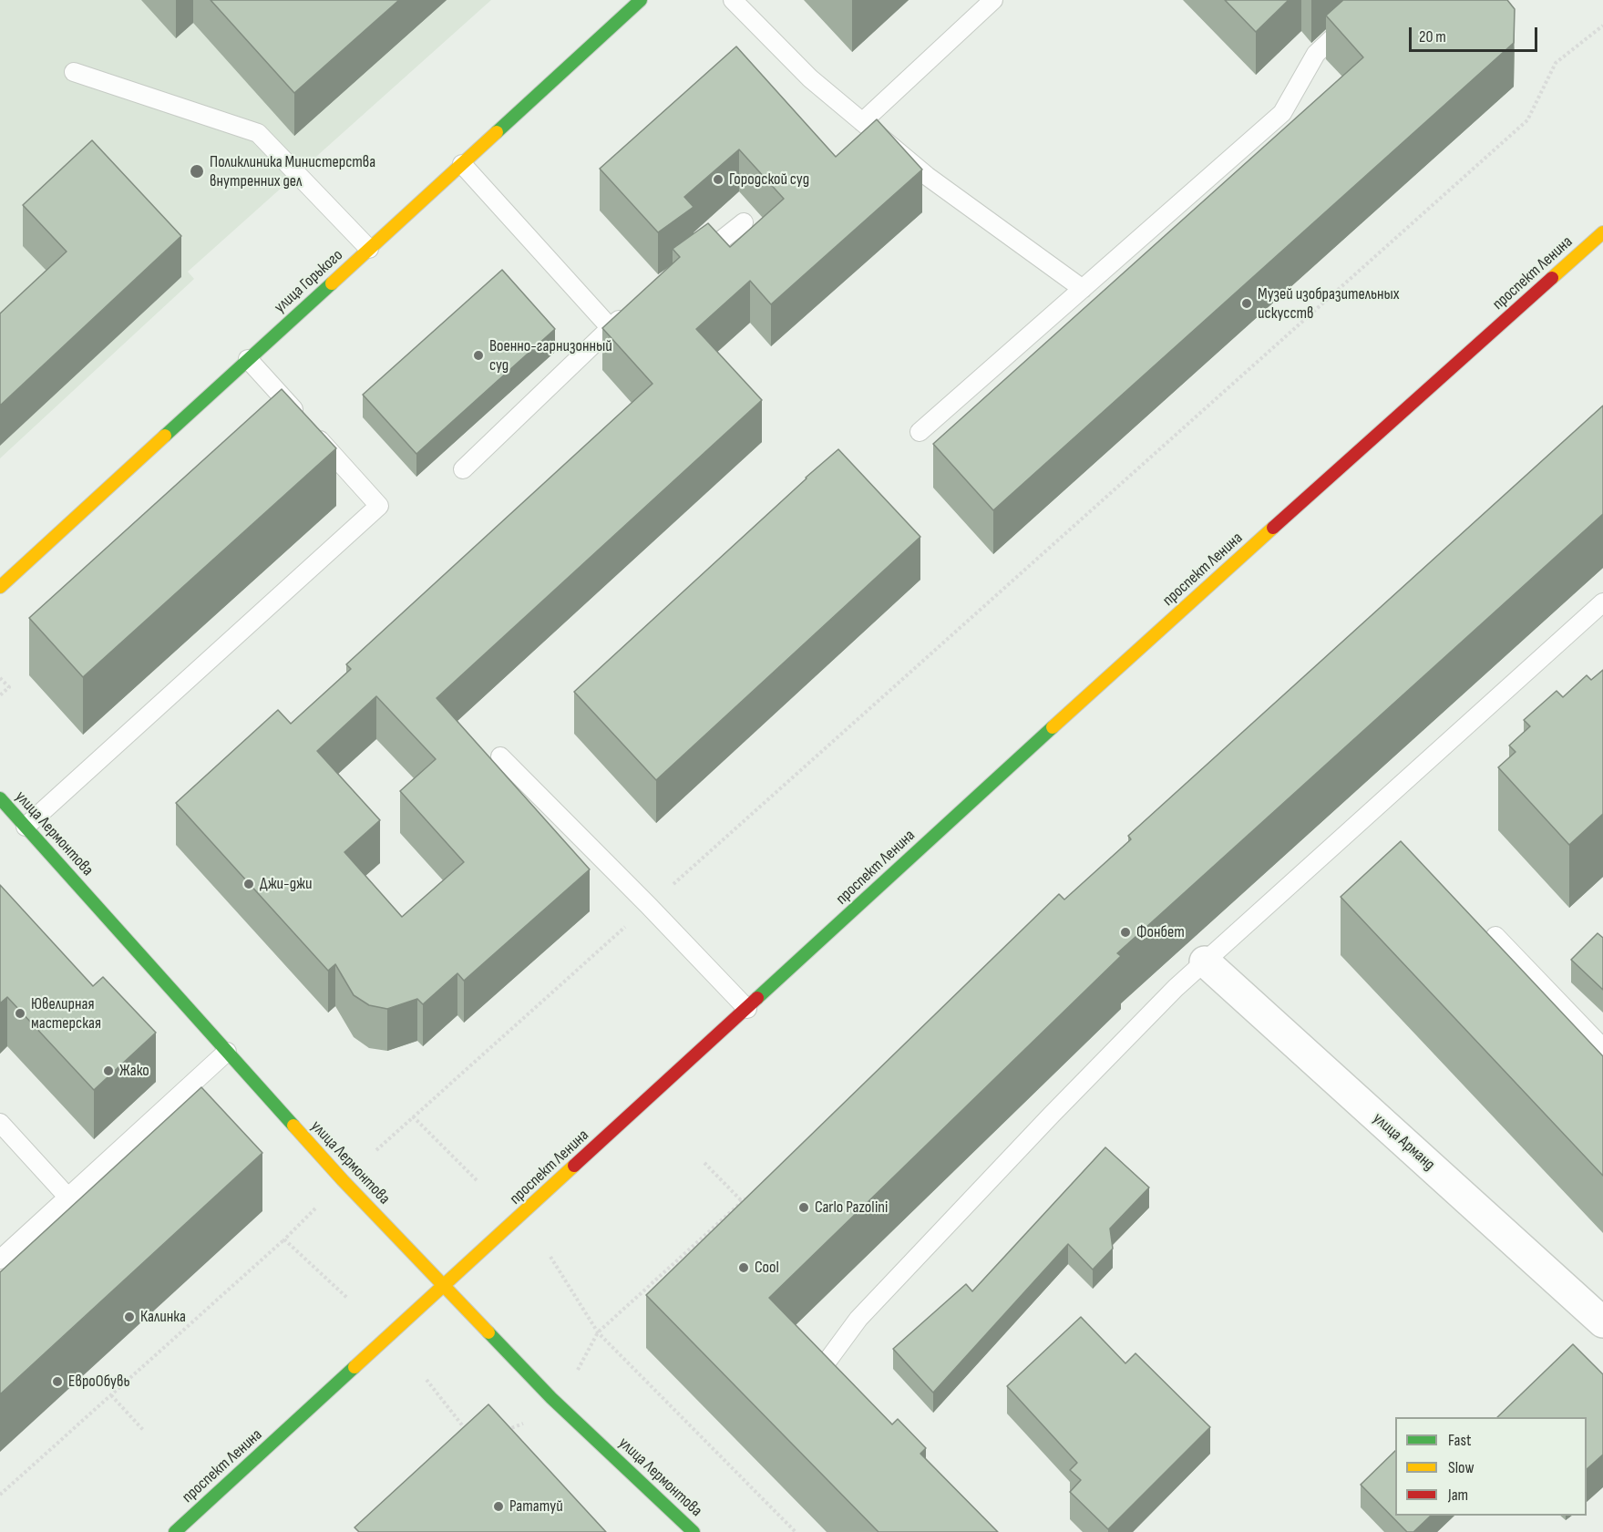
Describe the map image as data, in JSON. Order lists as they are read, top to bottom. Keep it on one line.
{"streets":{"main road":["проспект Ленина","улица Горького","улица Лермонтова"],"street":["улица Арманд"]},"crossings":[["проспект Ленина","улица Лермонтова"]],"places":["Поликлиника Министерства внутренних дел","Городской суд","Музей изобразительных искусств","Военно-гарнизонный суд","Джи-джи","Фонбет","Ювелирная мастерская","Жако","Carlo Pazolini","Cool","Калинка","ЕвроОбувь","Рататуй"],"legend":["Fast","Slow","Jam"],"scale_bar":"20 m"}
